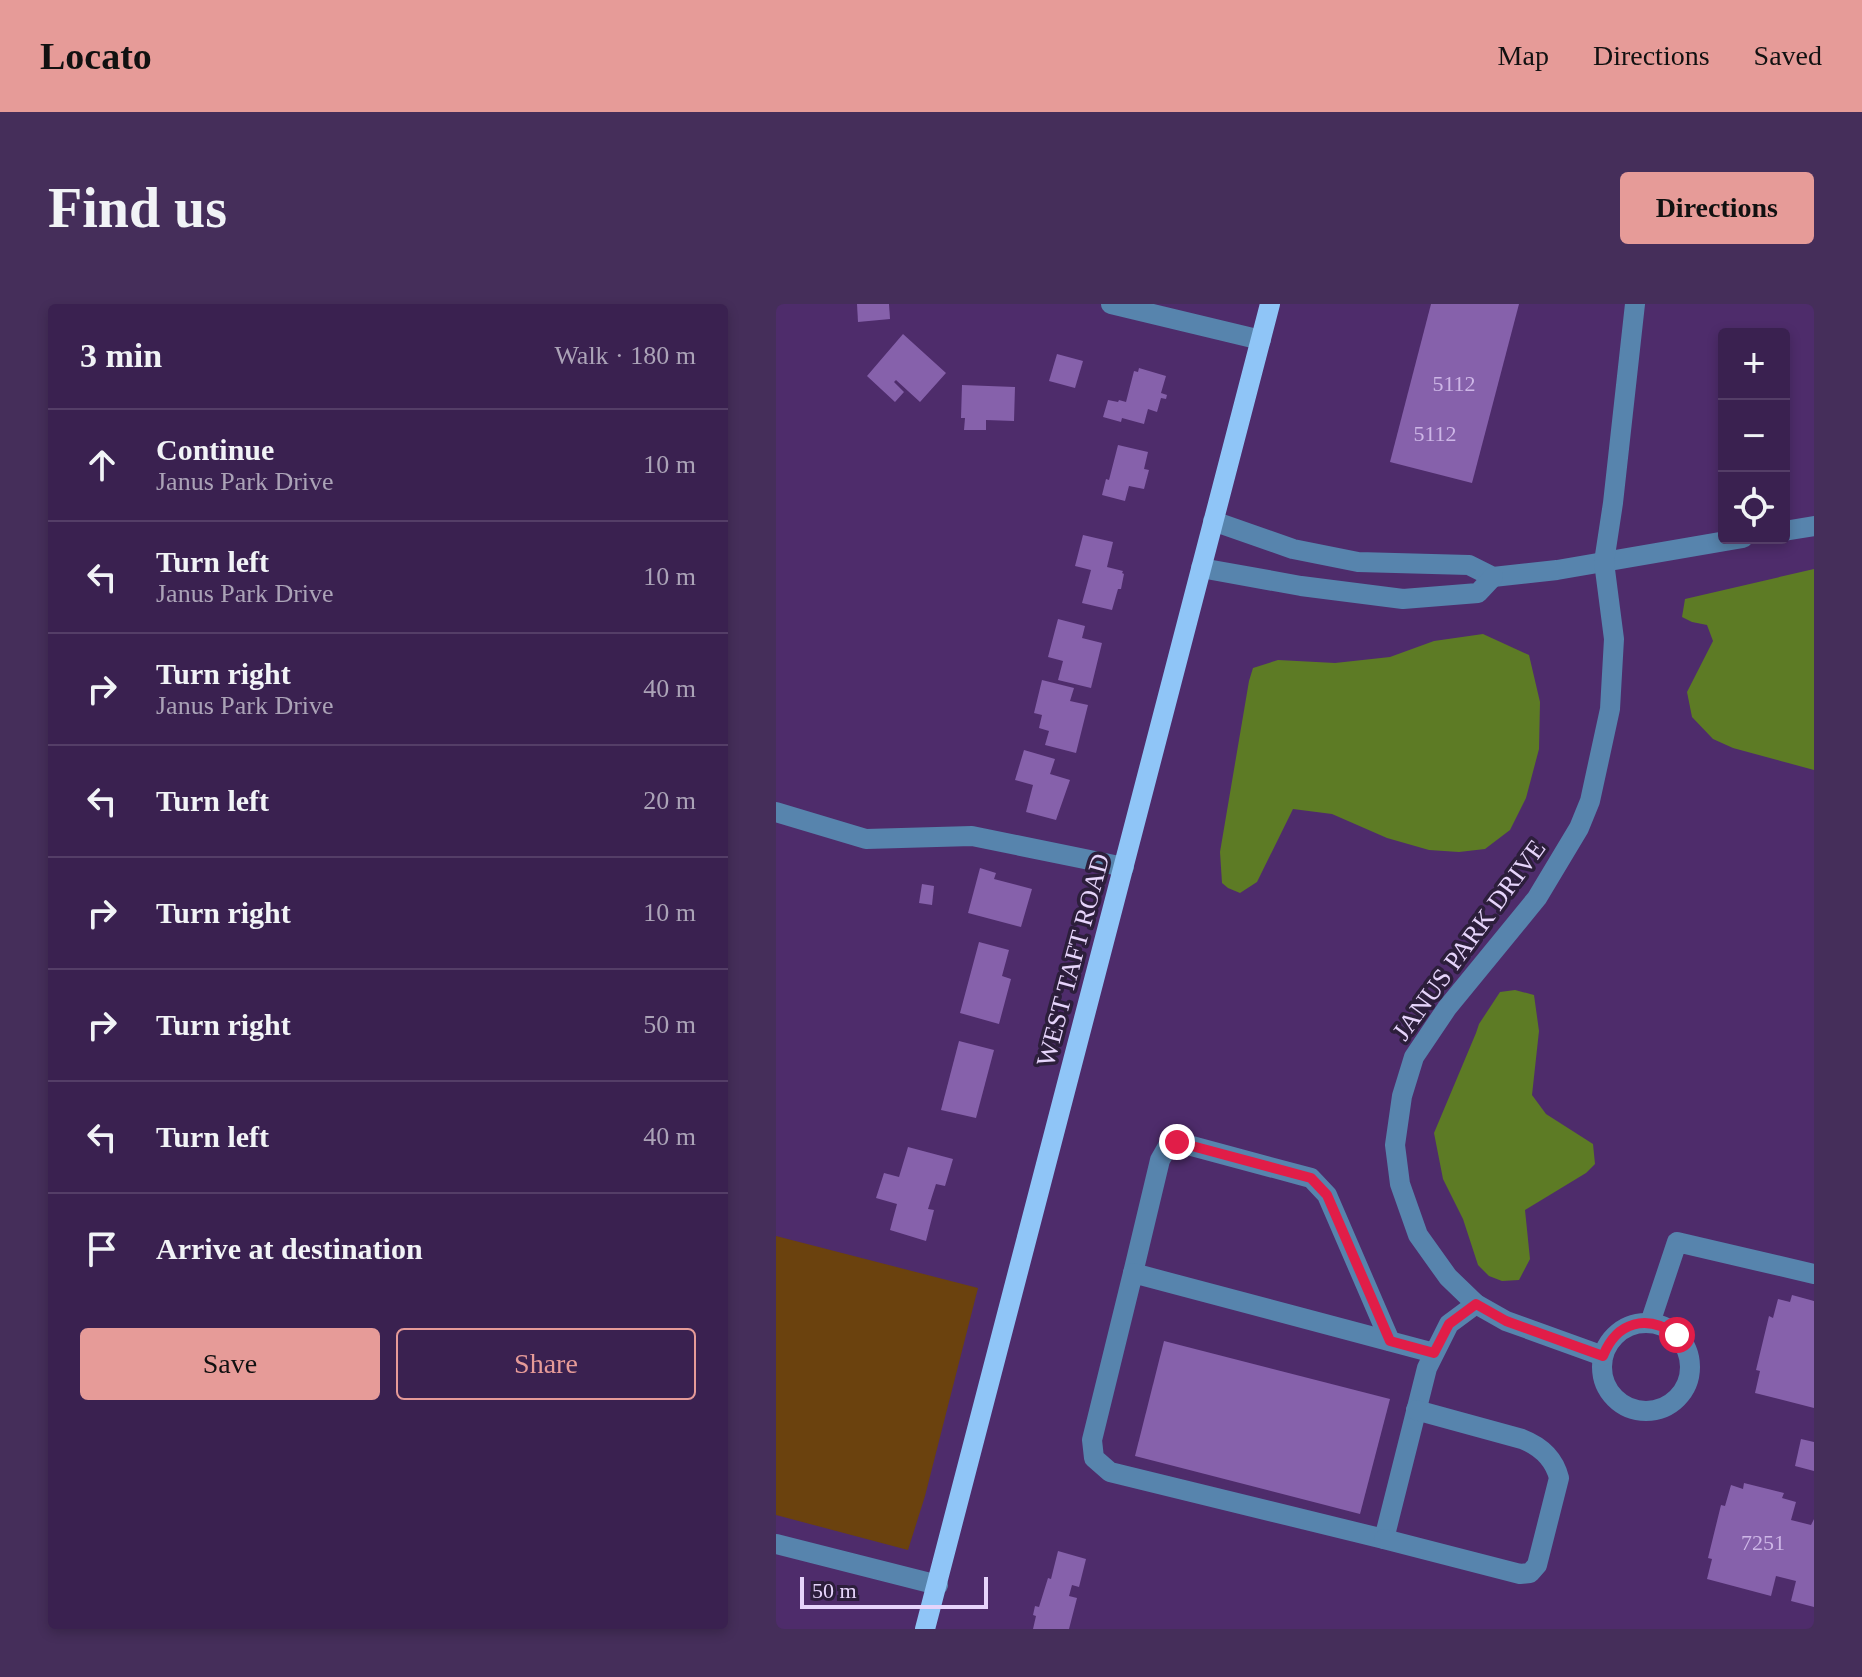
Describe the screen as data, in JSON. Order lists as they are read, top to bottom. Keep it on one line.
{"streets":{"main road":["WEST TAFT ROAD"],"street":["JANUS PARK DRIVE"]},"house_numbers":["5112","5112","7251"],"scale_bar":"50 m","page":{"header":"Locato","nav":["Map","Directions","Saved"],"buttons":["Directions",["Save","Share"]],"title":"Find us","heading":["3 min","Walk · 180 m"],"map_buttons":["+","−"],"list":[["Continue","Janus Park Drive","10 m"],["Turn left","Janus Park Drive","10 m"],["Turn right","Janus Park Drive","40 m"],["Turn left","20 m"],["Turn right","10 m"],["Turn right","50 m"],["Turn left","40 m"],"Arrive at destination"],"scale":"50 m"}}
